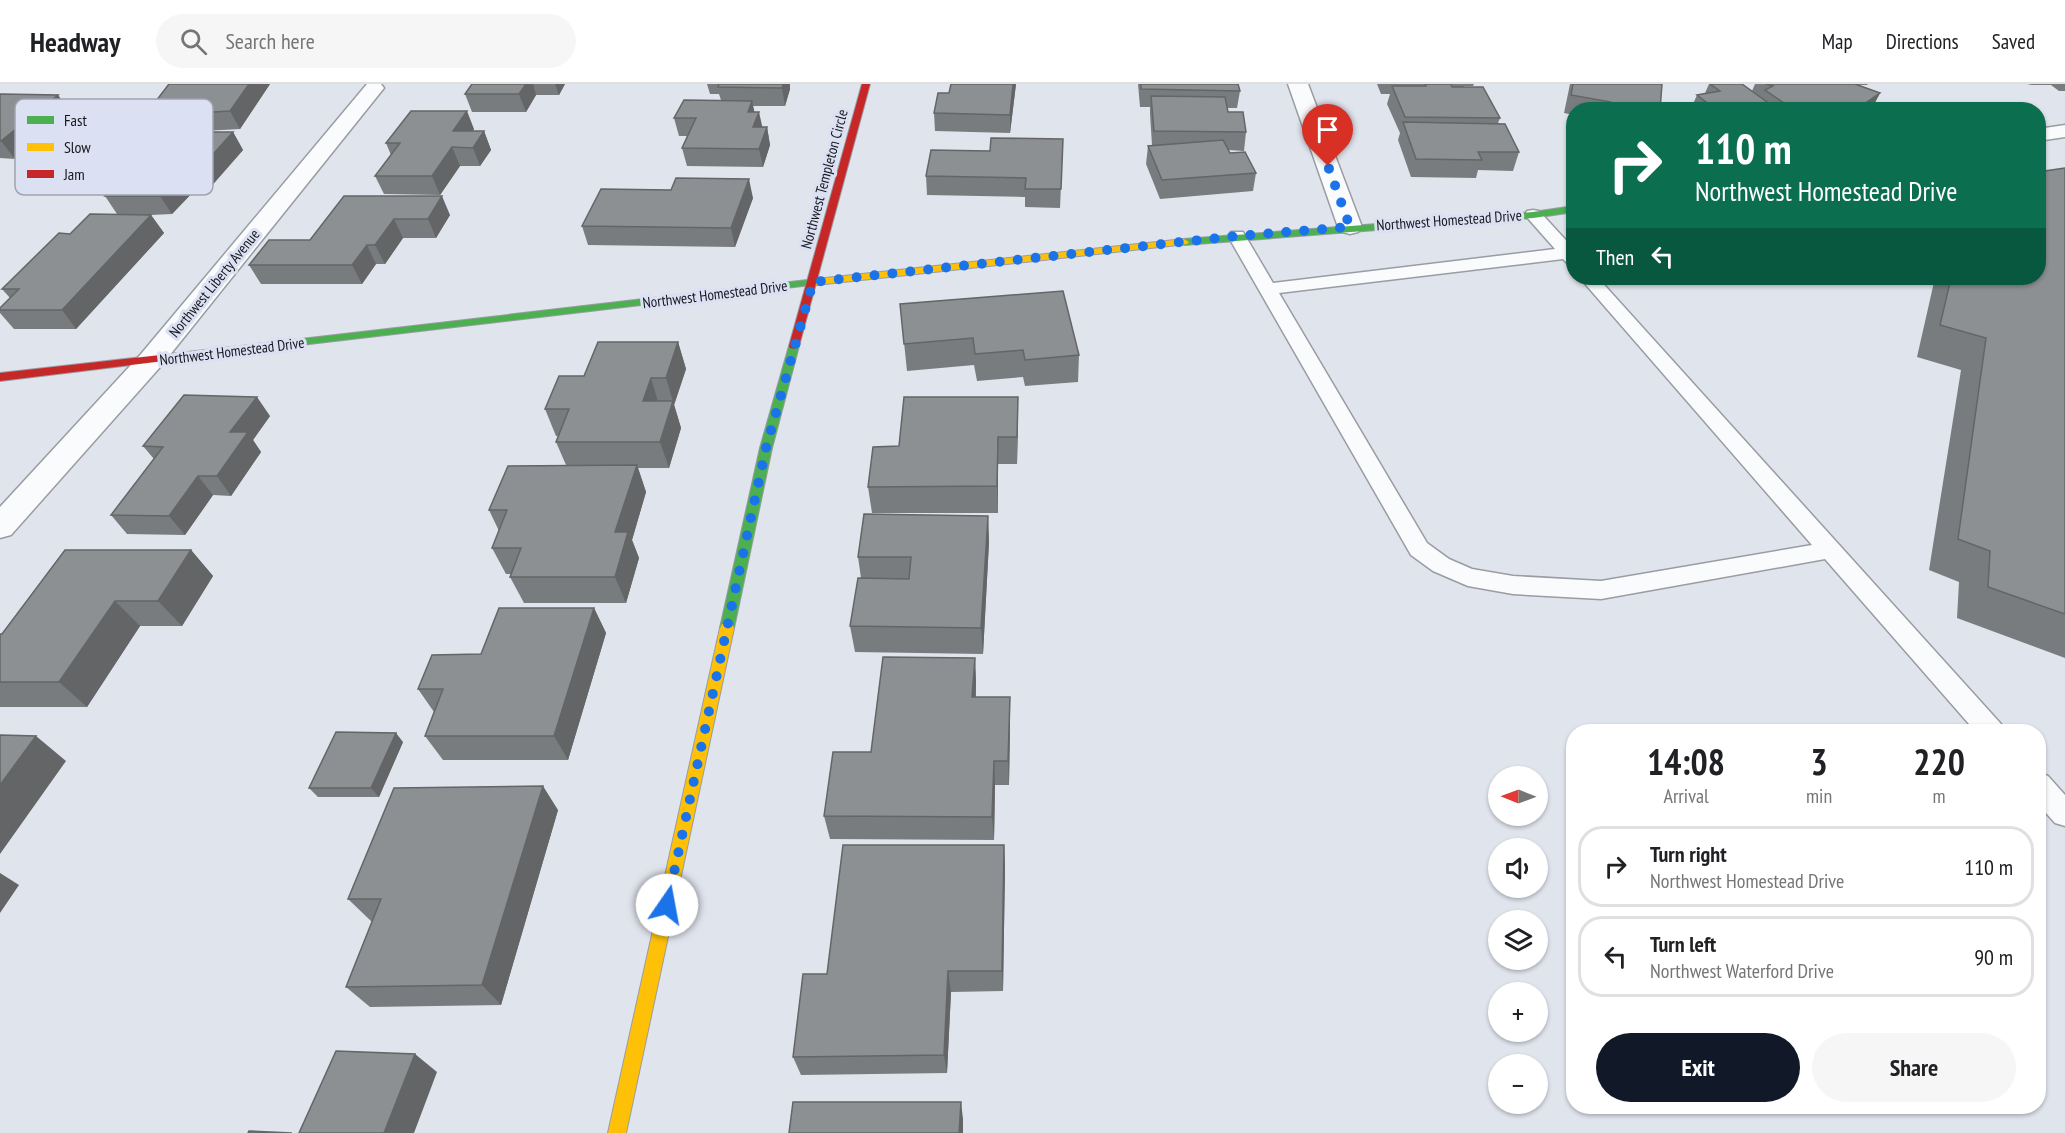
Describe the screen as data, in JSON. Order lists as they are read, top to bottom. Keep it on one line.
{"streets":{"street":["Northwest Templeton Circle","Northwest Homestead Drive","Northwest Liberty Avenue"]},"crossings":[["Northwest Templeton Circle","Northwest Homestead Drive"],["Northwest Homestead Drive","Northwest Liberty Avenue"]],"legend":["Fast","Slow","Jam"],"north":"left","page":{"header":"Headway","search":"Search here","nav":["Map","Directions","Saved"],"turn":["110 m","Northwest Homestead Drive"],"then":"Then","eta":["14:08","Arrival","3","min","220","m"],"map_buttons":["+","−"],"list":[{"name":"Turn right","note":"Northwest Homestead Drive","value":"110 m"},{"name":"Turn left","note":"Northwest Waterford Drive","value":"90 m"}],"buttons":["Exit","Share"]}}
